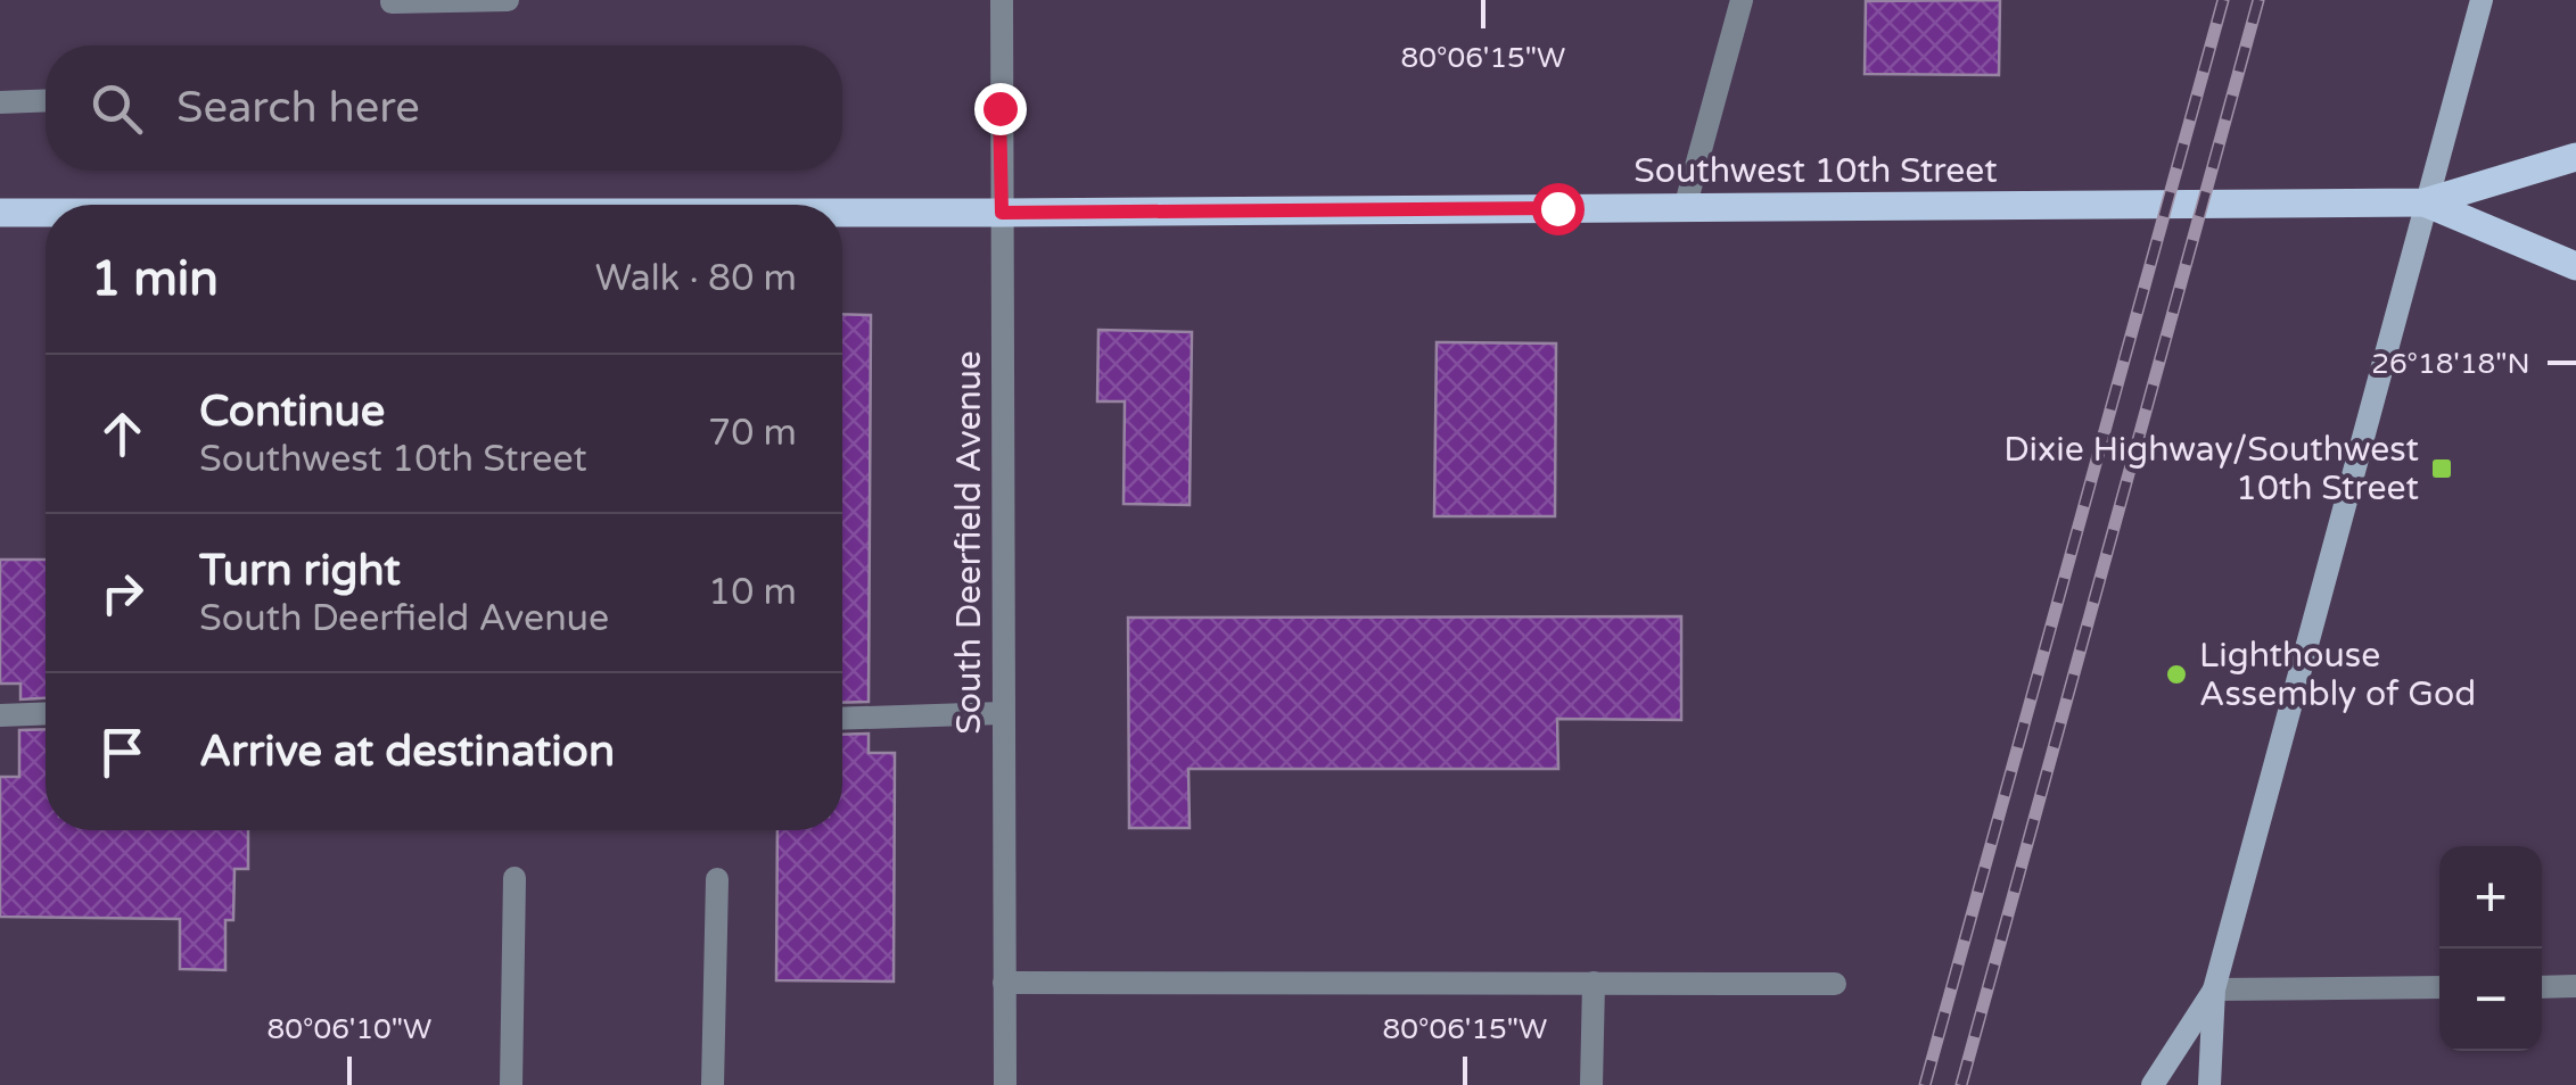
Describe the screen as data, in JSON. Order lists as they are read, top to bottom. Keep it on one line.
{"streets":{"main road":["Southwest 10th Street"],"street":["South Deerfield Avenue"]},"crossings":[["Southwest 10th Street","South Deerfield Avenue"]],"places":{"transit":["Dixie Highway/Southwest 10th Street"],"other":["Lighthouse Assembly of God"]},"page":{"search":"Search here","heading":["1 min","Walk · 80 m"],"list":[["Continue","Southwest 10th Street","70 m"],["Turn right","South Deerfield Avenue","10 m"],"Arrive at destination"],"map_buttons":["+","−"]},"coordinates":["80°06'15\"W","26°18'18\"N","80°06'10\"W"]}
